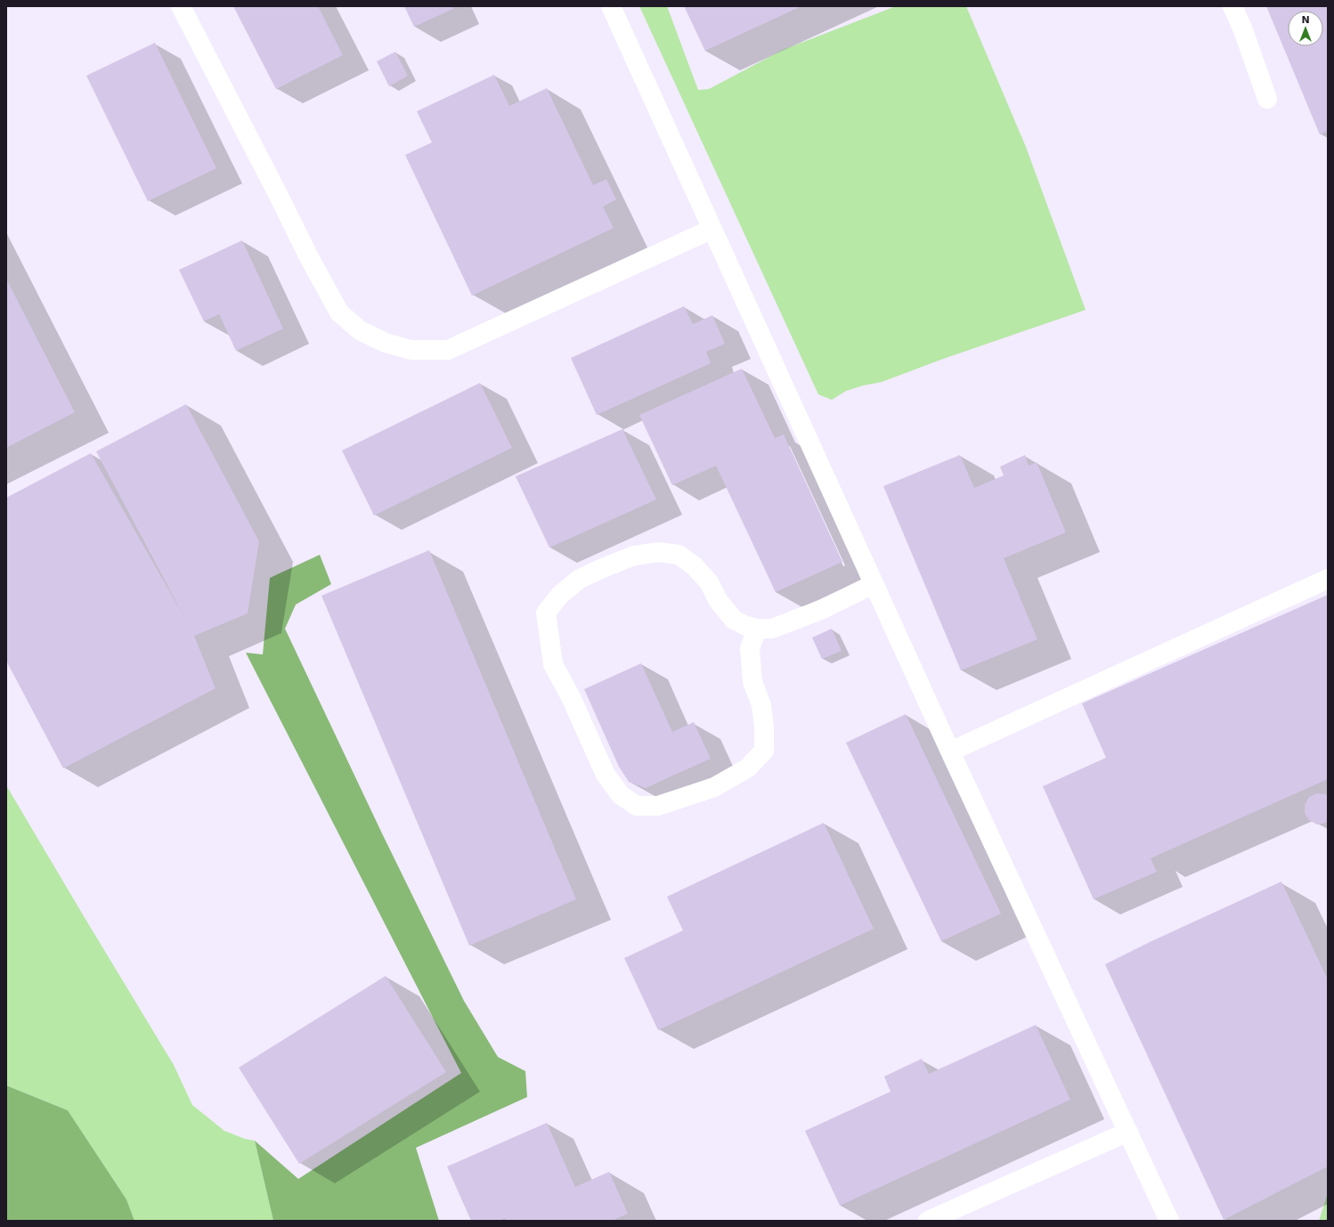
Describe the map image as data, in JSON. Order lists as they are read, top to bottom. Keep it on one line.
{"north":"top"}
